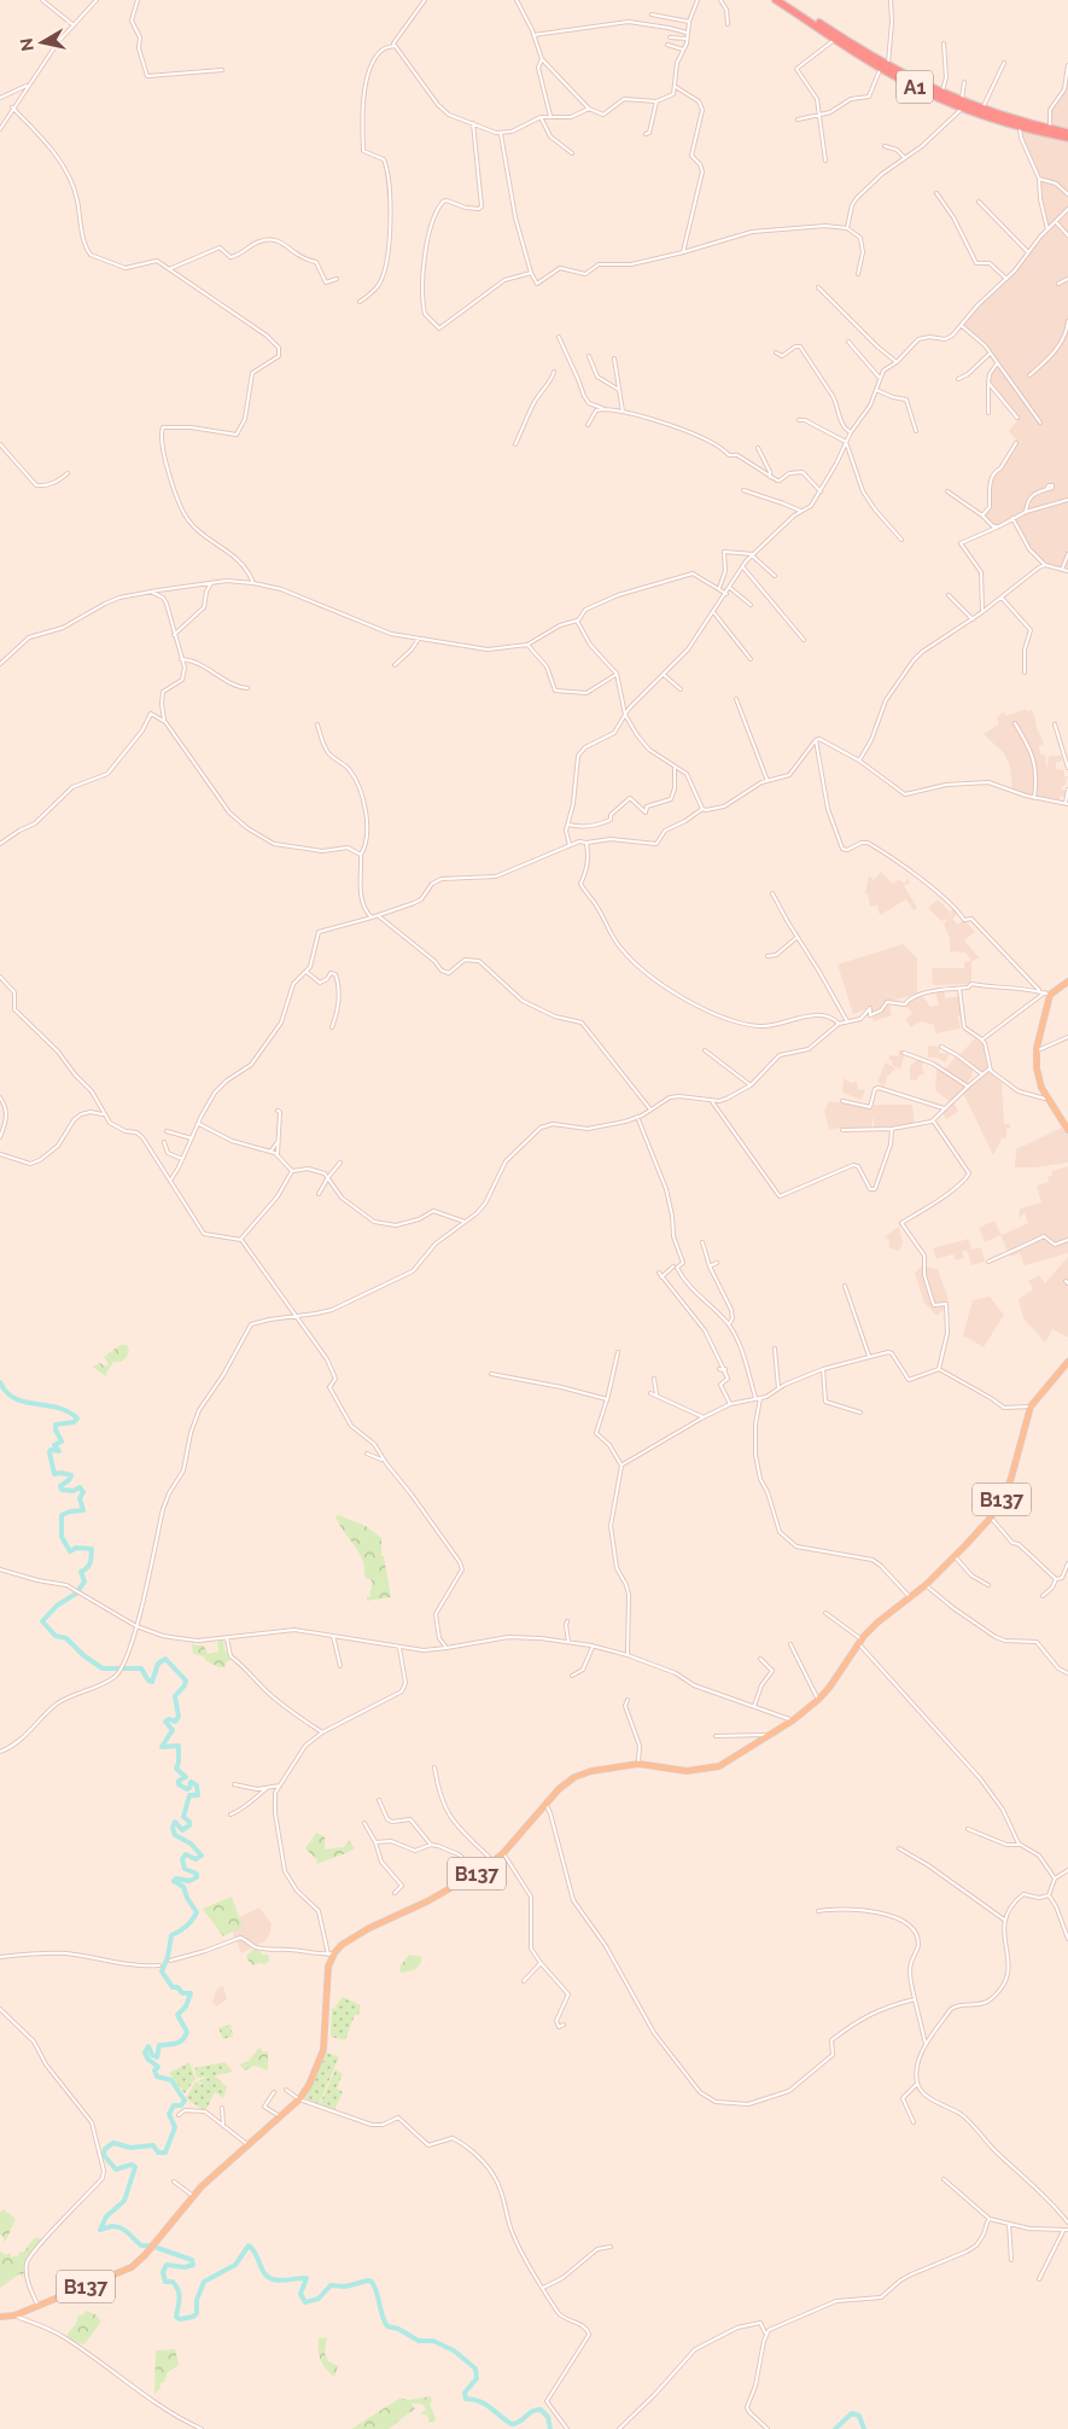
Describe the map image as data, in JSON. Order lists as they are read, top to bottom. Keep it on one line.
{"streets":{"highway":["A1"],"main road":["B137"]},"north":"left"}
